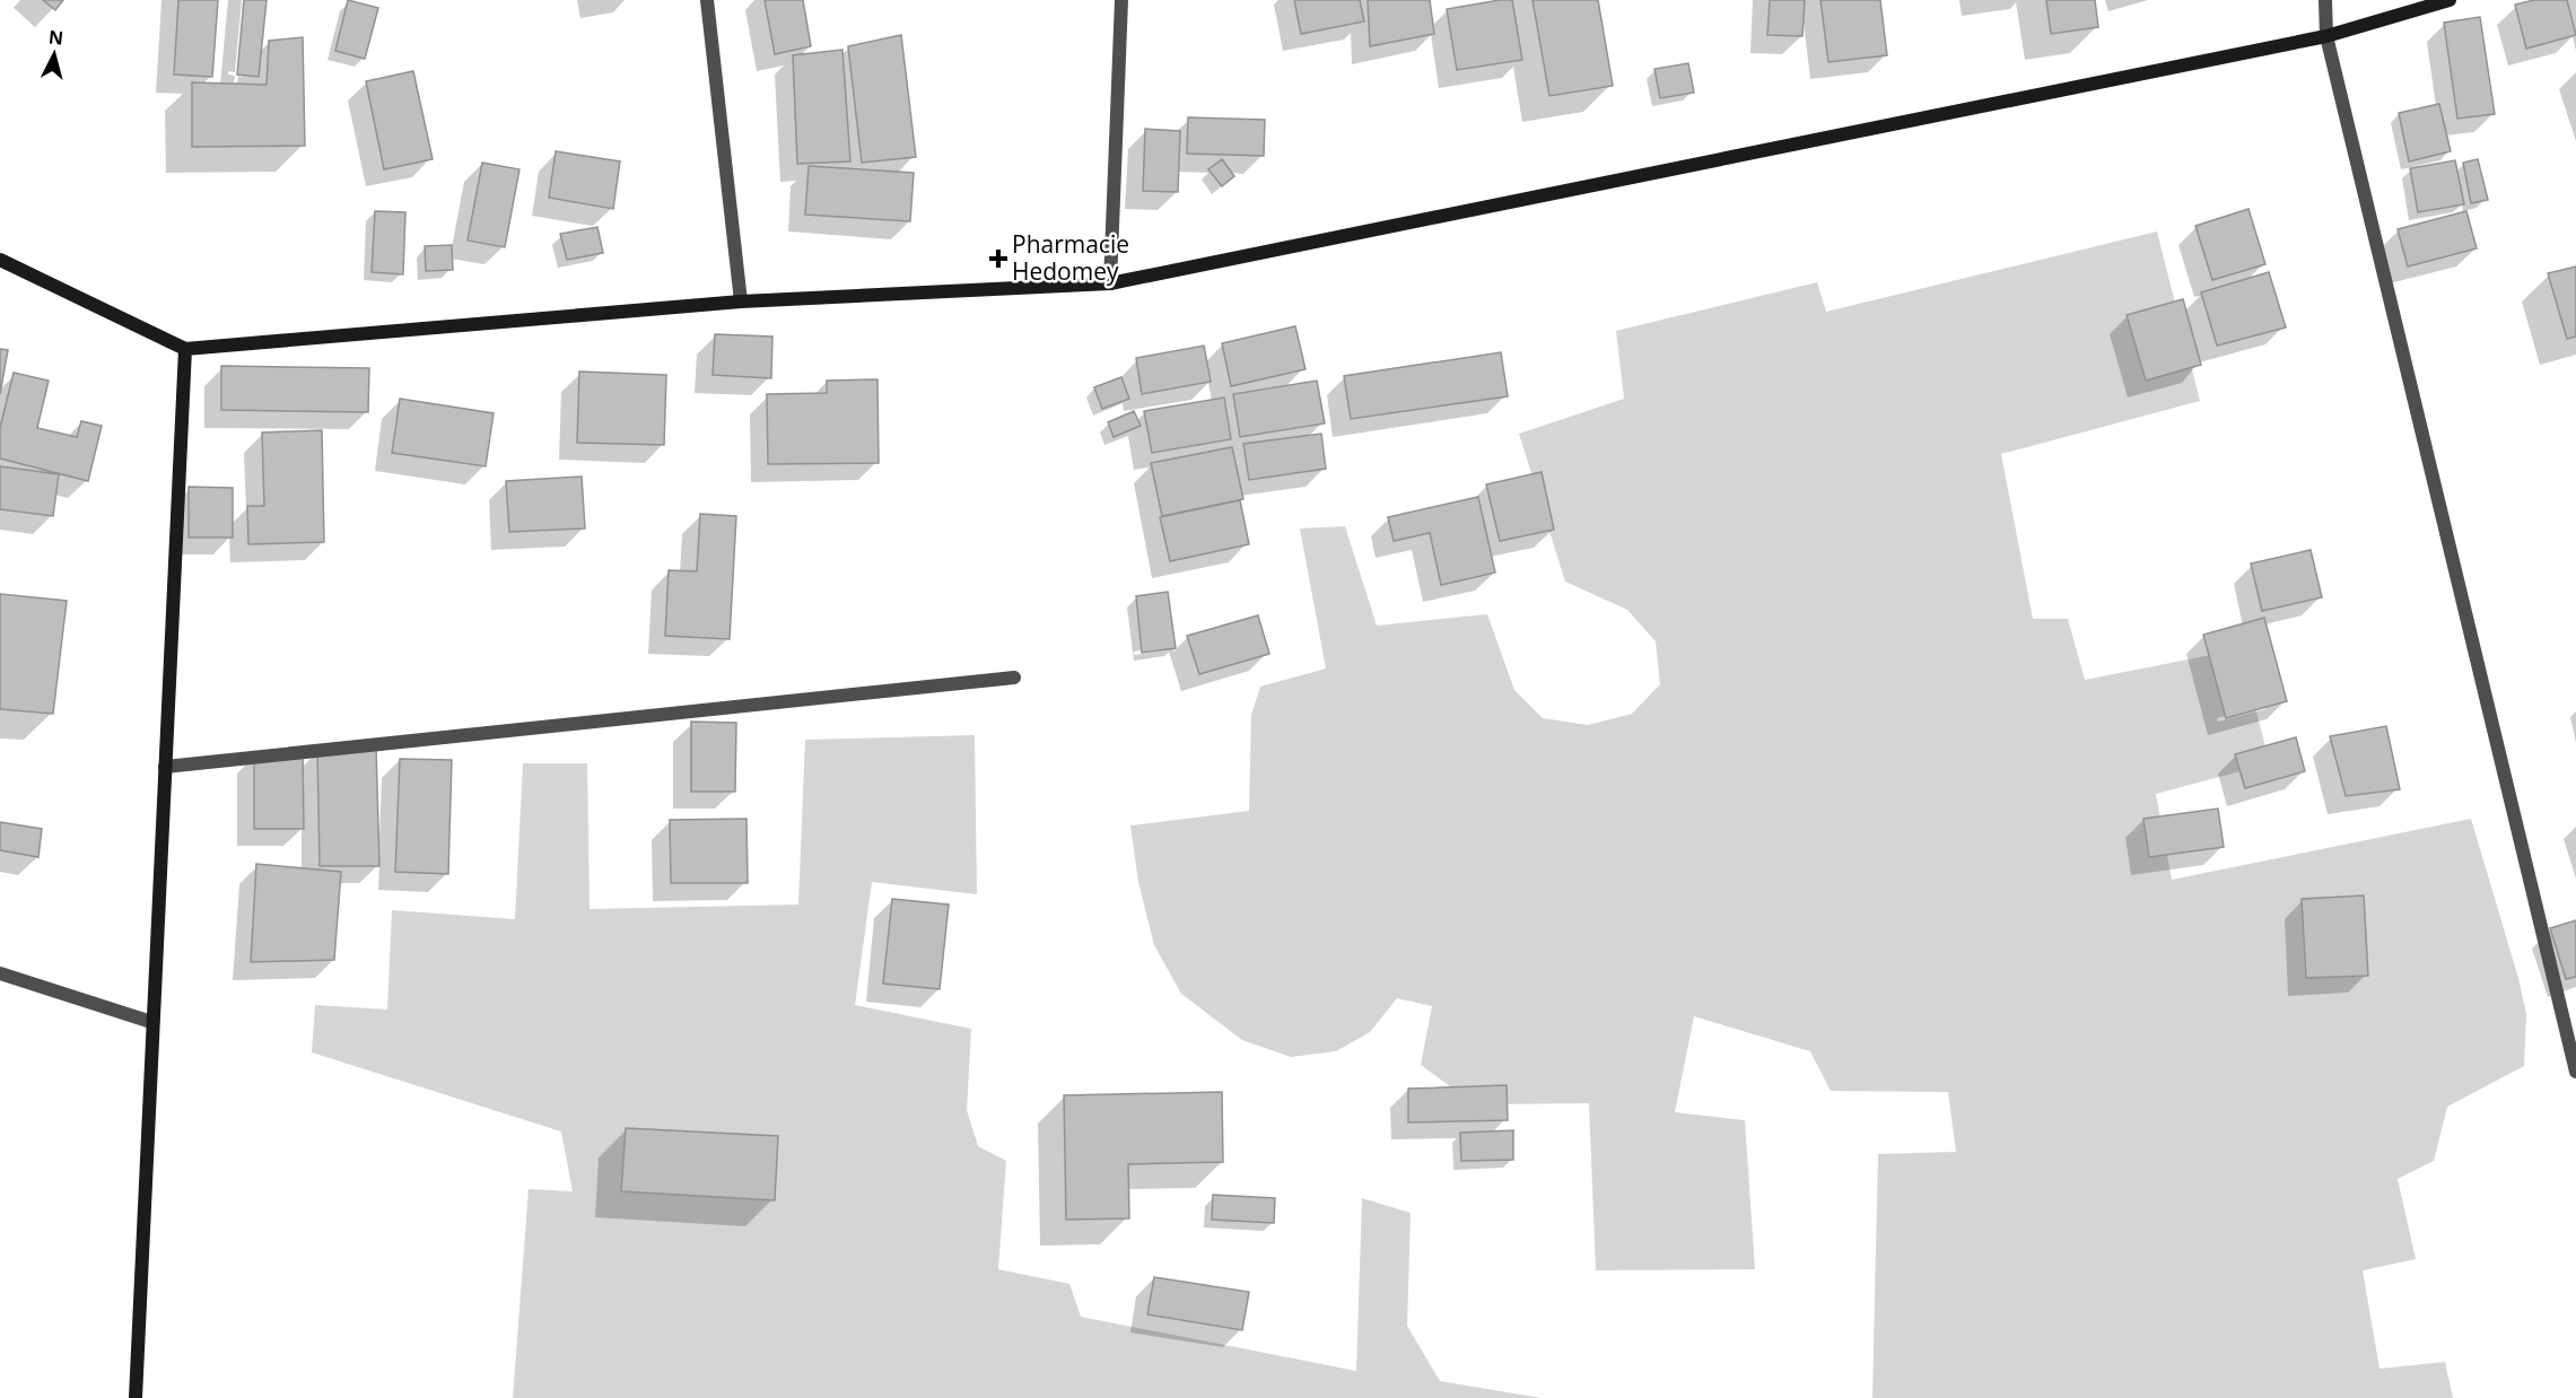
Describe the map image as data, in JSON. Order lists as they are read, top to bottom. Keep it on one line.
{"places":{"health":["Pharmacie Hedomey"]},"north":"top"}
